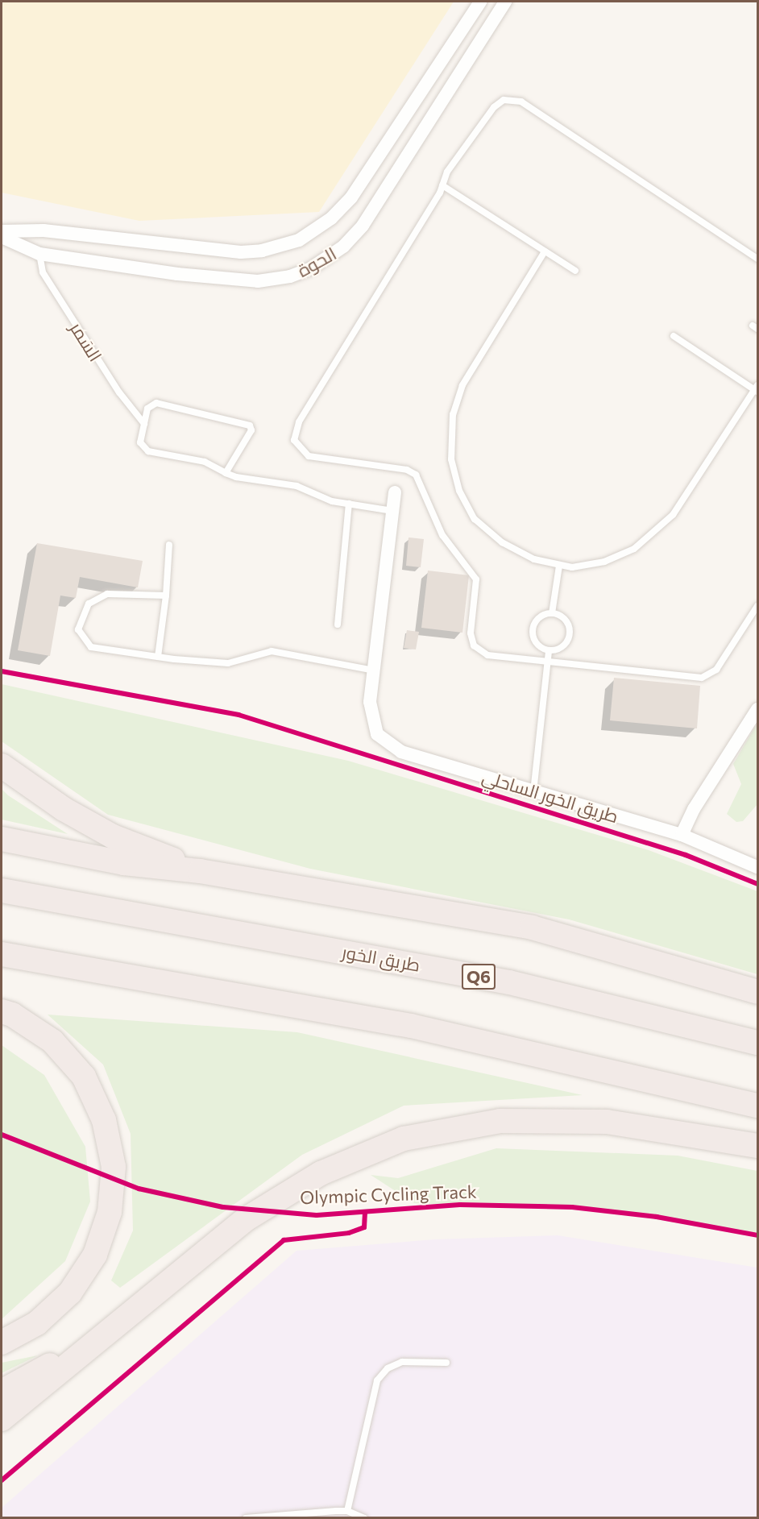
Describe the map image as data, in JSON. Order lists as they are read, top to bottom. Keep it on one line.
{"streets":{"highway":["طريق الخور","Q6"],"street":["الحوة","طريق الخور الساحلي"],"lane":["السَمر"],"cycle path":["Olympic Cycling Track"]},"crossings":[["الحوة","السَمر"]]}
